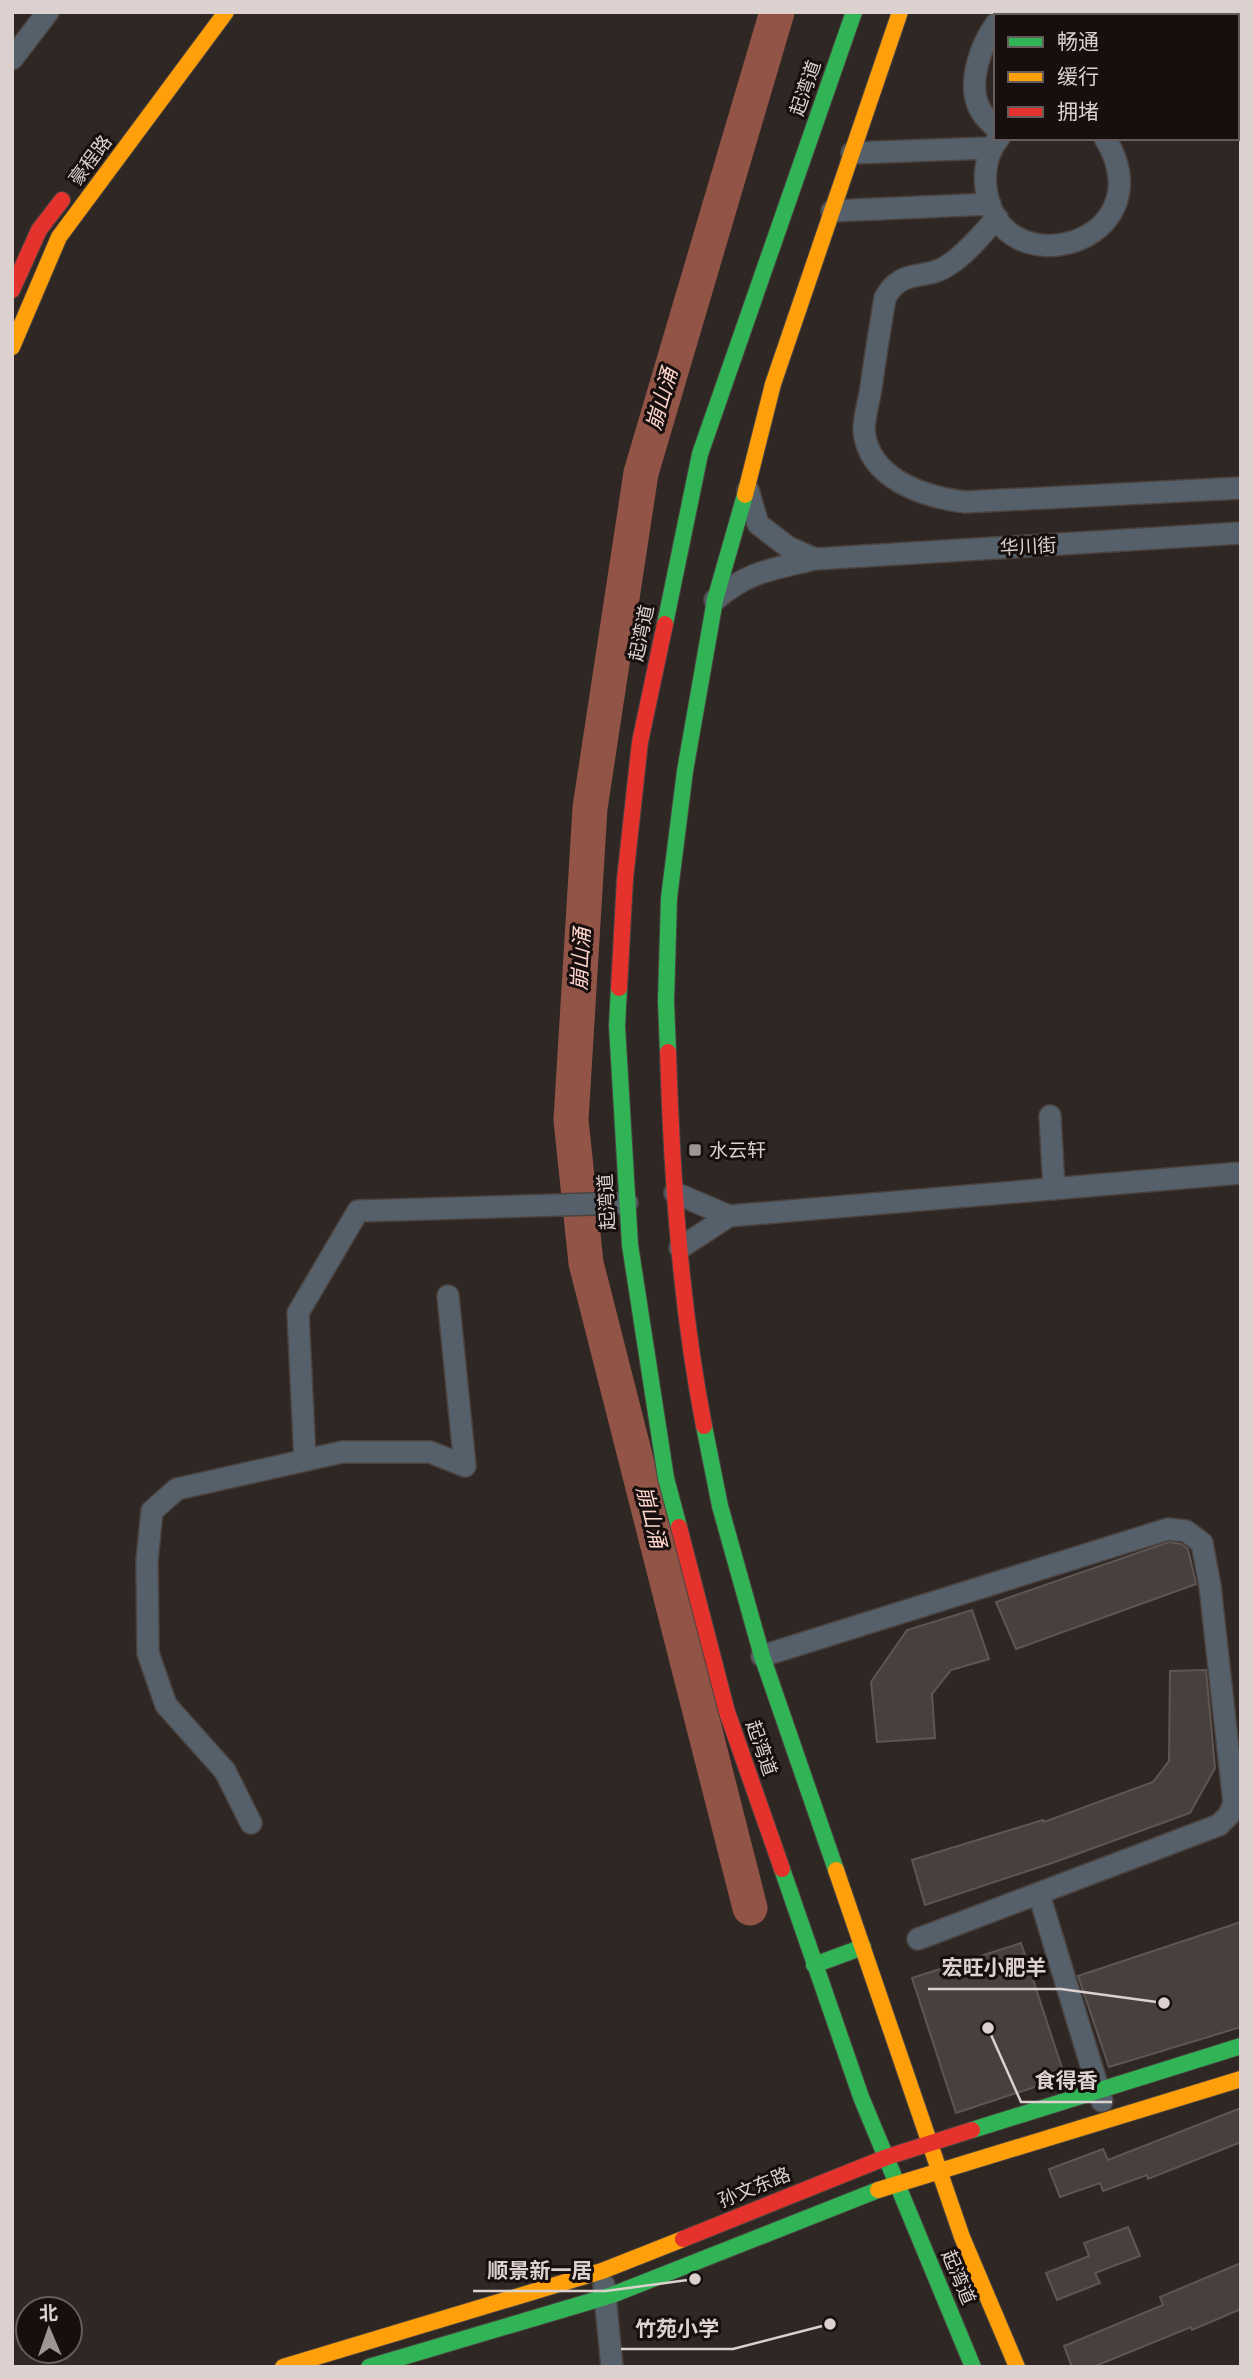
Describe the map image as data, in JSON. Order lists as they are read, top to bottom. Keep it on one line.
{"streets":{"main road":["起湾道","豪程路","孙文东路"],"street":["华川街"]},"crossings":[["起湾道","华川街"],["起湾道","孙文东路"]],"water":["崩山涌"],"places":{"transit":["水云轩"],"other":["宏旺小肥羊","食得香","顺景新一居","竹苑小学"]},"legend":["畅通","缓行","拥堵"],"north":"top"}
